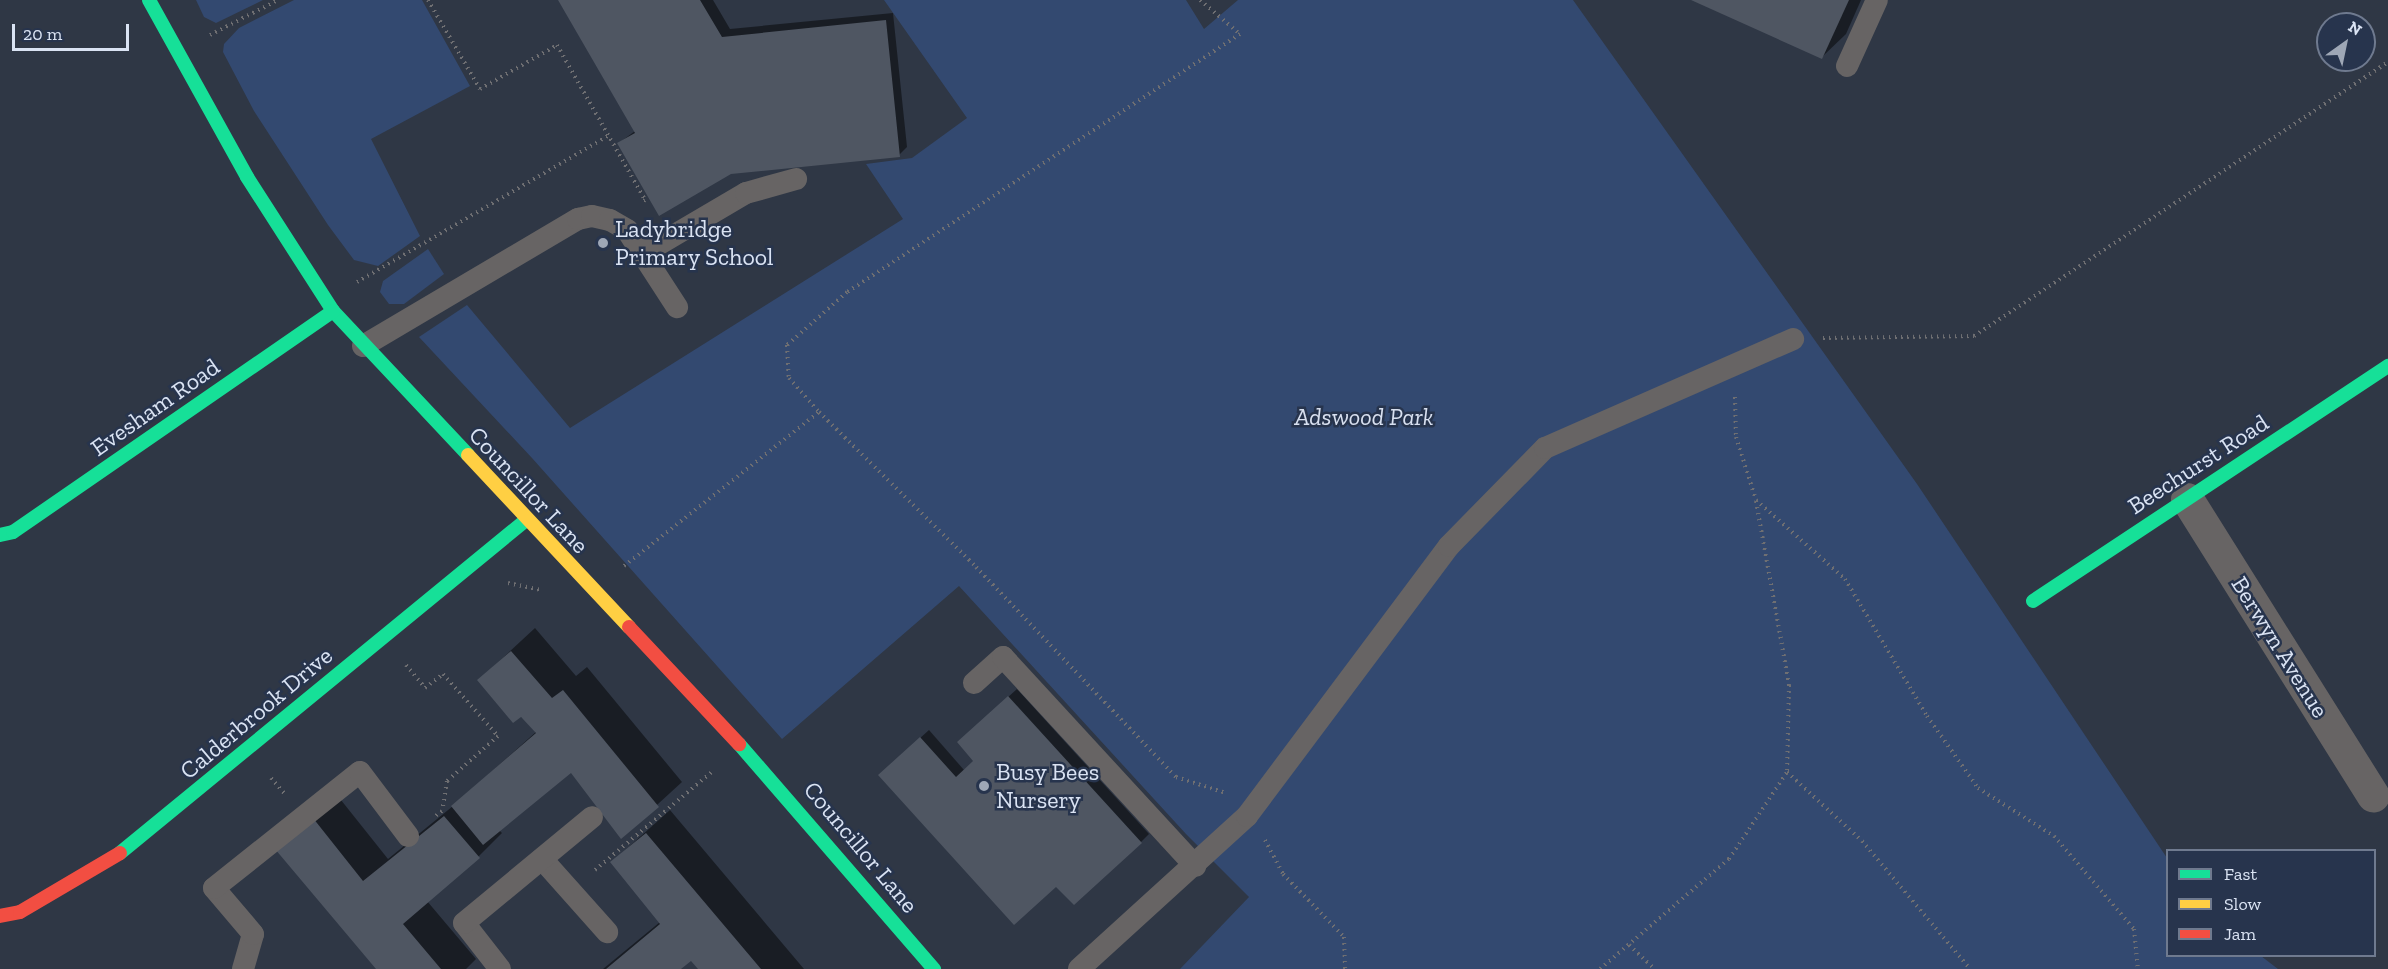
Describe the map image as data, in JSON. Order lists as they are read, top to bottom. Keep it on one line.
{"streets":{"street":["Evesham Road","Beechurst Road","Councillor Lane","Berwyn Avenue","Calderbrook Drive"]},"crossings":[["Evesham Road","Councillor Lane"],["Beechurst Road","Berwyn Avenue"],["Councillor Lane","Calderbrook Drive"]],"parks":["Adswood Park"],"places":["Ladybridge Primary School","Busy Bees Nursery"],"legend":["Fast","Slow","Jam"],"scale_bar":"20 m","north":"top right"}
